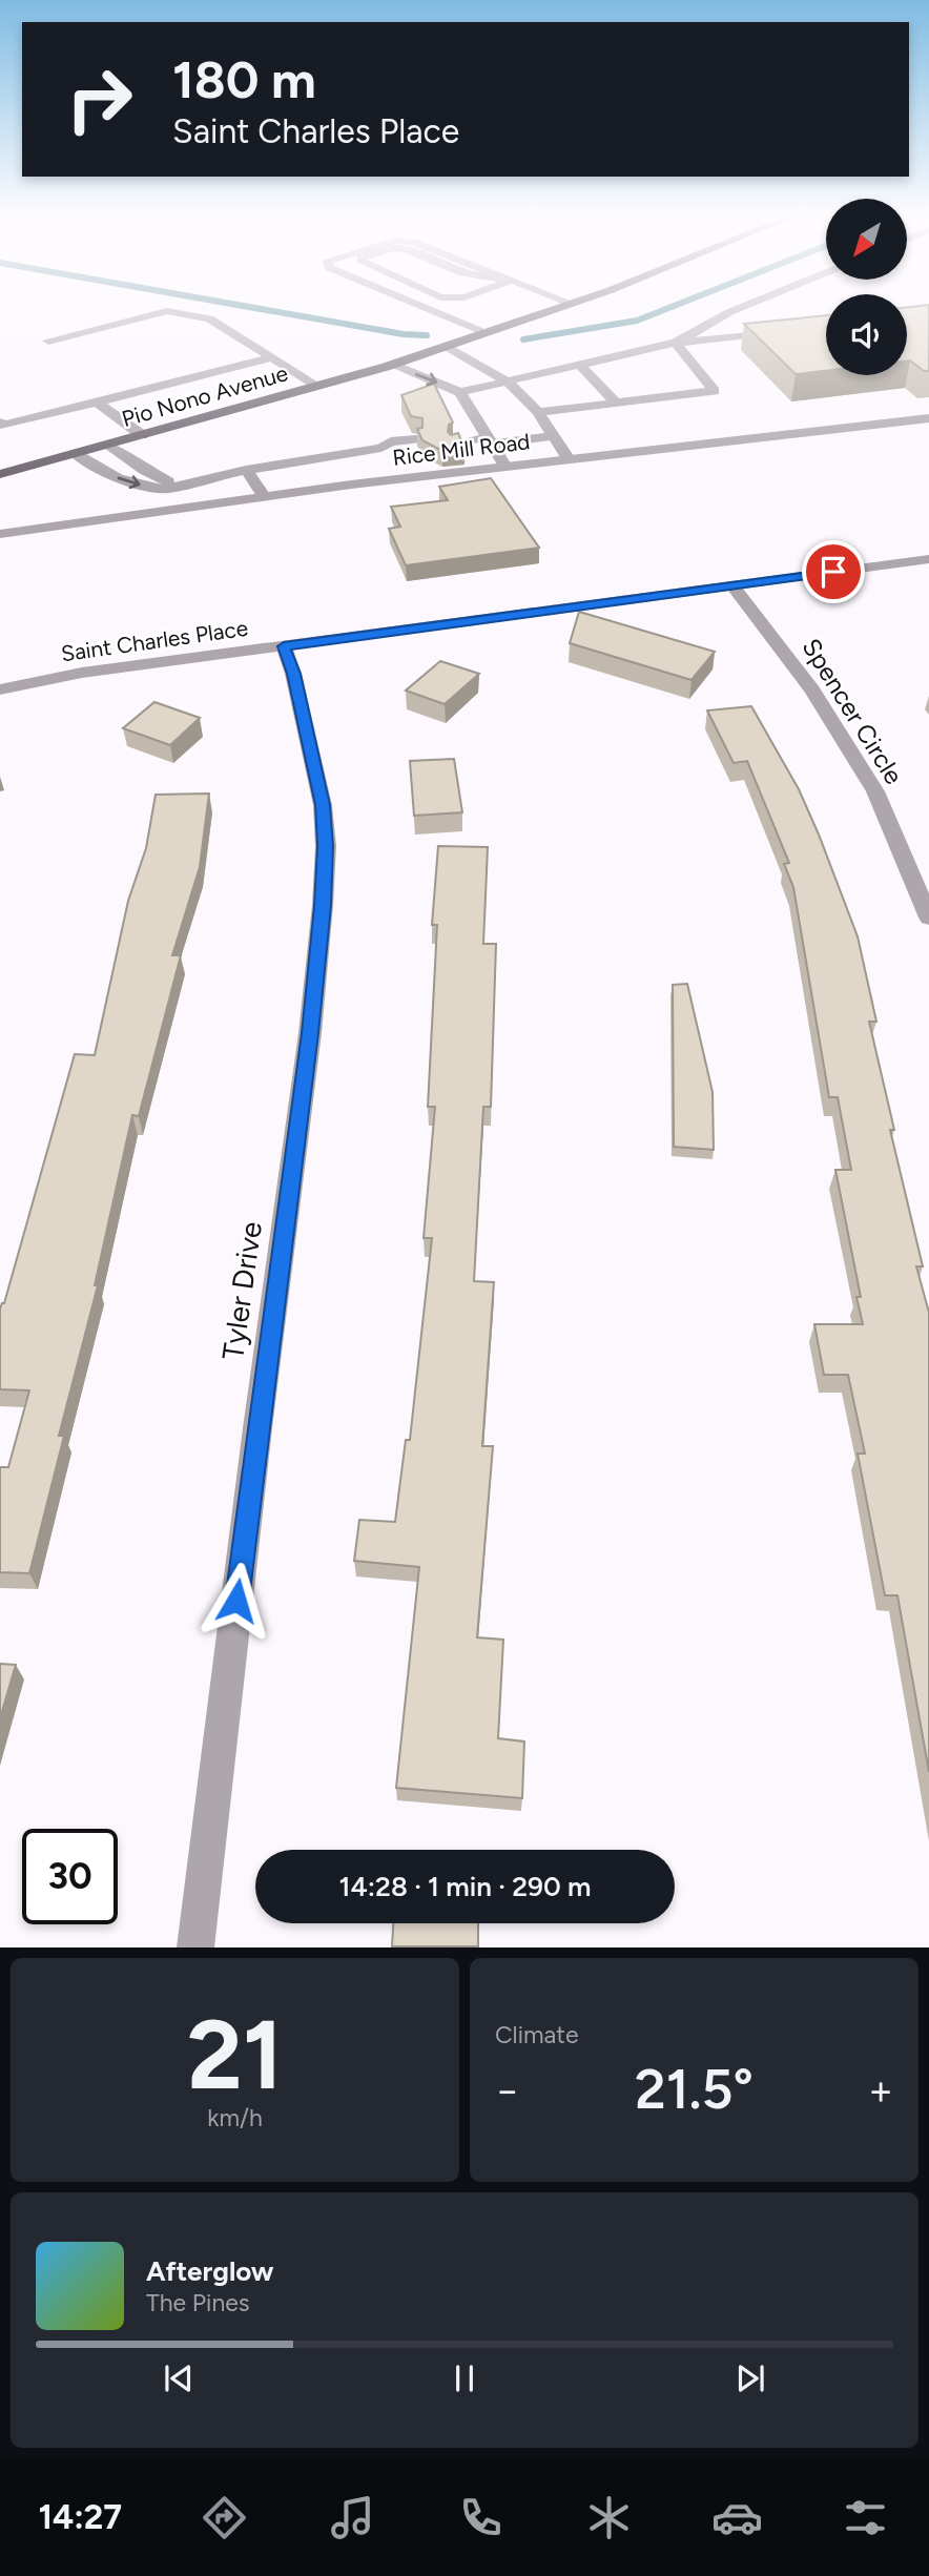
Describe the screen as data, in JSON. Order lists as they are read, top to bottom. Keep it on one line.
{"streets":{"main road":["Pio Nono Avenue"],"street":["Rice Mill Road","Saint Charles Place","Spencer Circle","Tyler Drive"]},"crossings":[["Saint Charles Place","Spencer Circle"],["Saint Charles Place","Tyler Drive"]],"north":"bottom left","page":{"turn":["180 m","Saint Charles Place"],"limit":"30","trip":"14:28 · 1 min · 290 m","tile":[["21","km/h"],"Climate"],"heat":["−","21.5°","+"],"song":["Afterglow","The Pines"],"tabs":"14:27"}}
